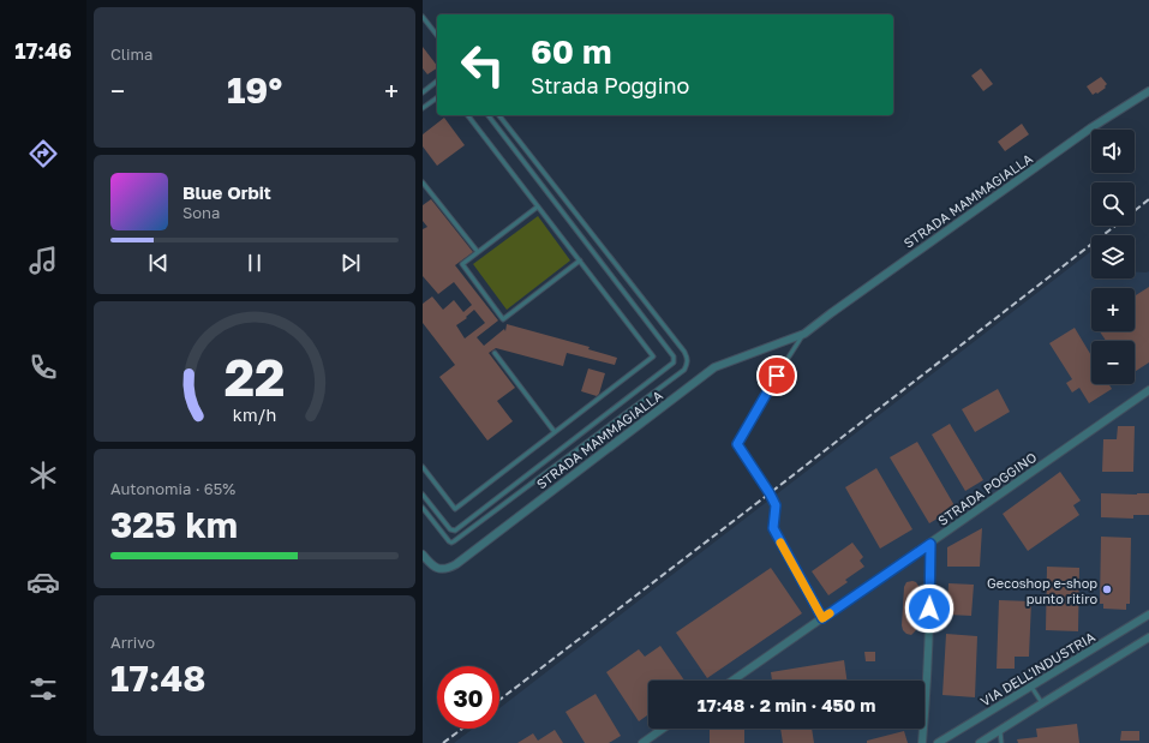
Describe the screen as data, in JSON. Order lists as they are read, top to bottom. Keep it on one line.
{"streets":{"street":["STRADA MAMMAGIALLA","STRADA POGGINO","VIA DELL'INDUSTRIA"]},"crossings":[["STRADA MAMMAGIALLA","STRADA POGGINO"]],"places":["Gecoshop e-shop punto ritiro"],"page":{"tabs":"17:46","tile":["Clima",["Autonomia · 65%","325 km"],["Arrivo","17:48"]],"turn":["60 m","Strada Poggino"],"heat":["−","19°","+"],"map_buttons":["+","−"],"song":["Blue Orbit","Sona"],"limit":"30","trip":"17:48 · 2 min · 450 m","gauge":["22","km/h"]}}
